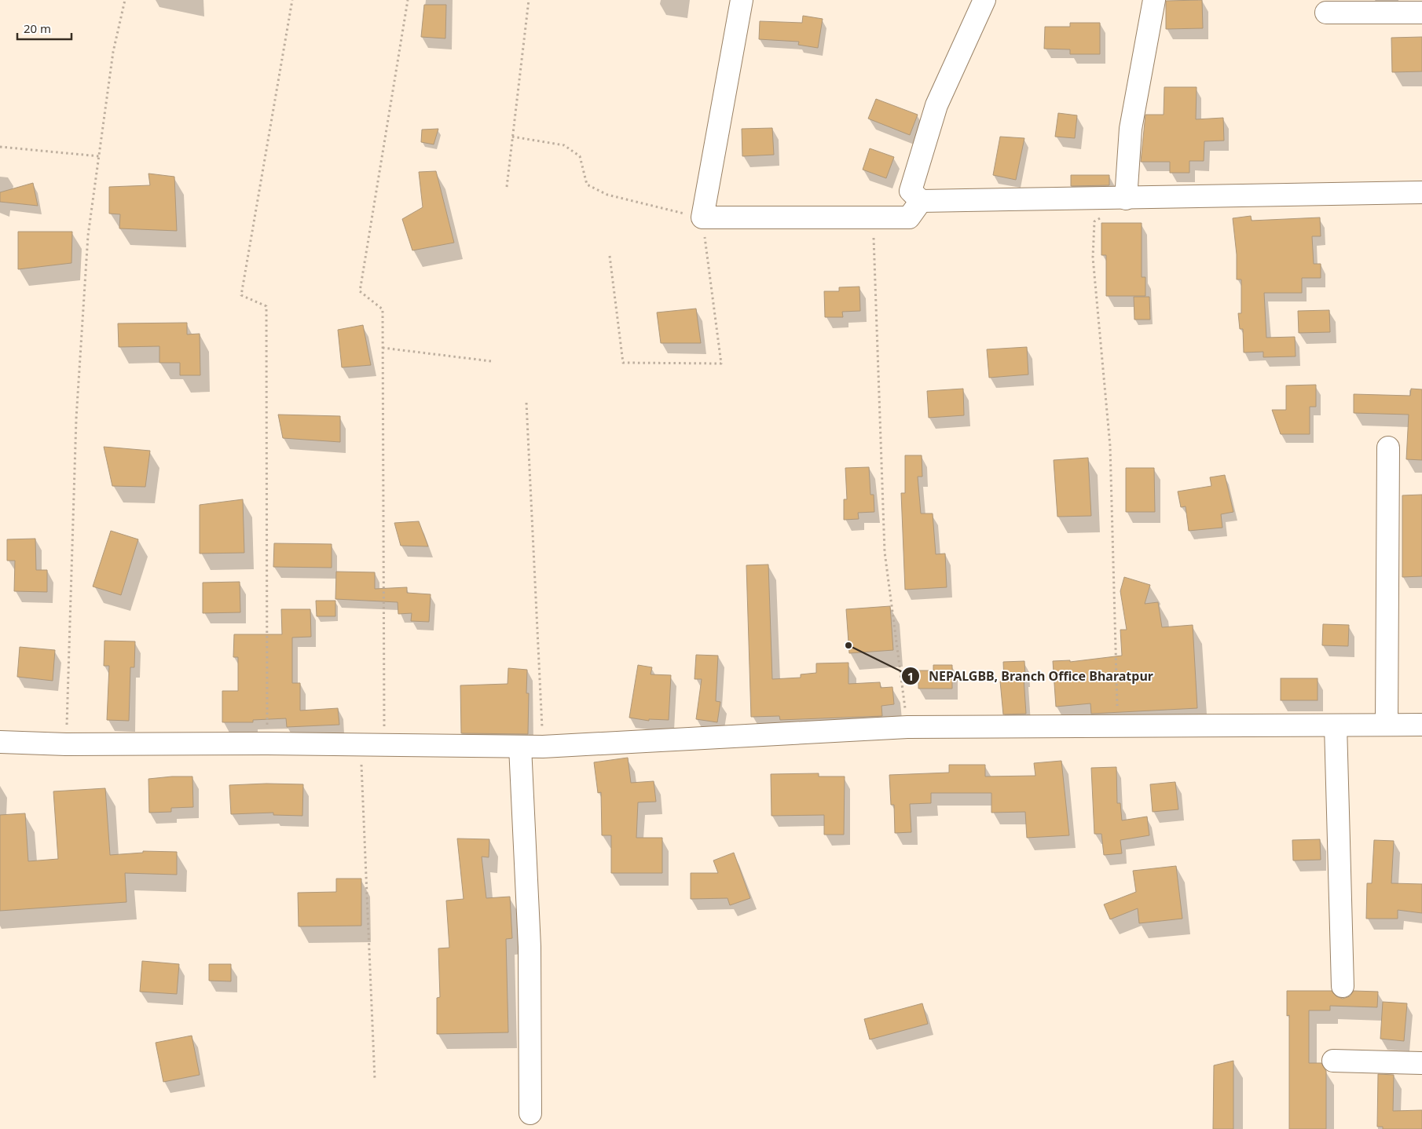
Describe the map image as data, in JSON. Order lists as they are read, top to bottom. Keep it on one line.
{"places":["NEPALGBB, Branch Office Bharatpur"],"scale_bar":"20 m"}
